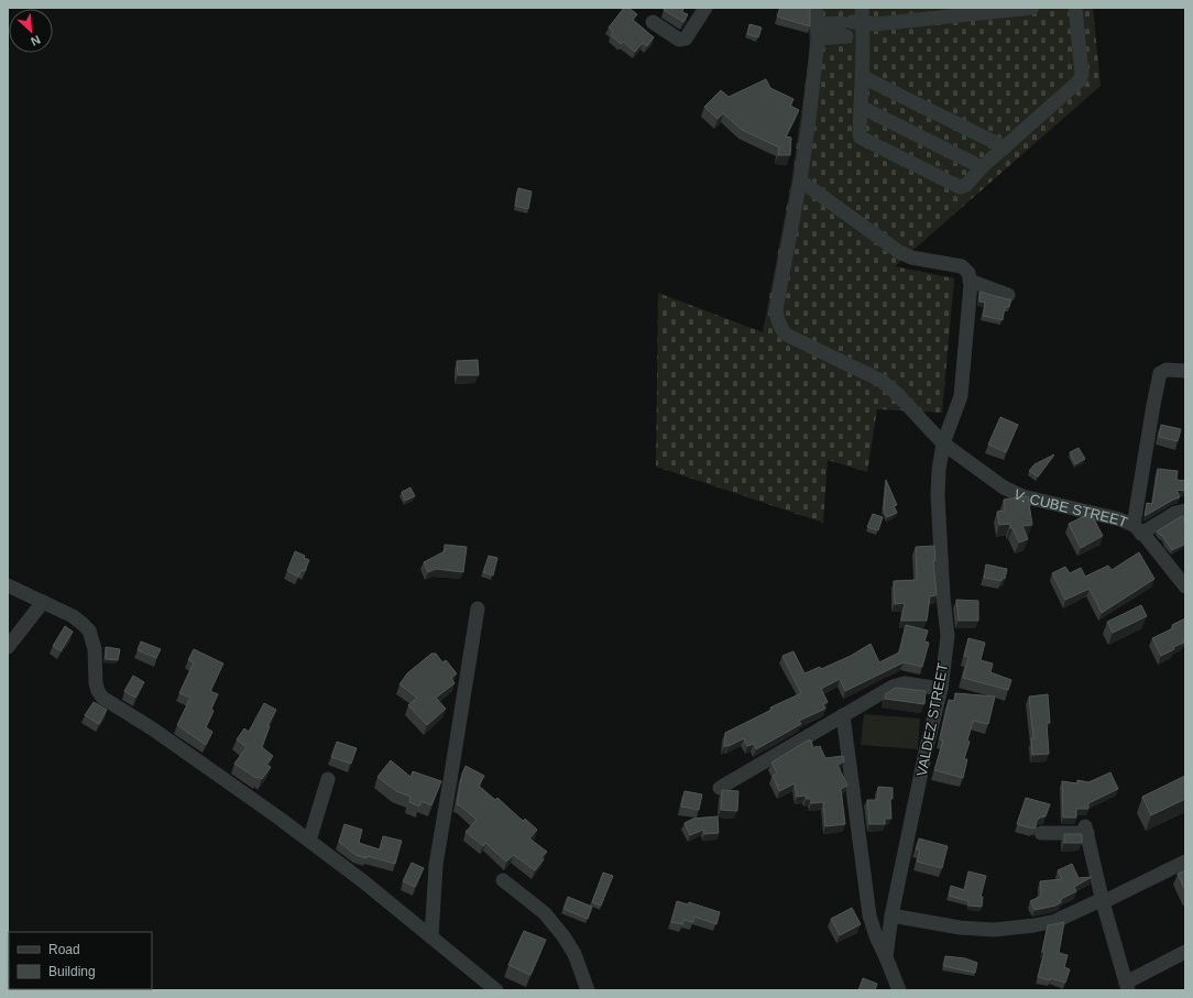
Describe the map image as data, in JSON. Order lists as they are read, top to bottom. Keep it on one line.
{"streets":{"street":["V. CUBE STREET","VALDEZ STREET"]},"crossings":[["V. CUBE STREET","VALDEZ STREET"]],"legend":["Road","Building"],"north":"bottom right"}
